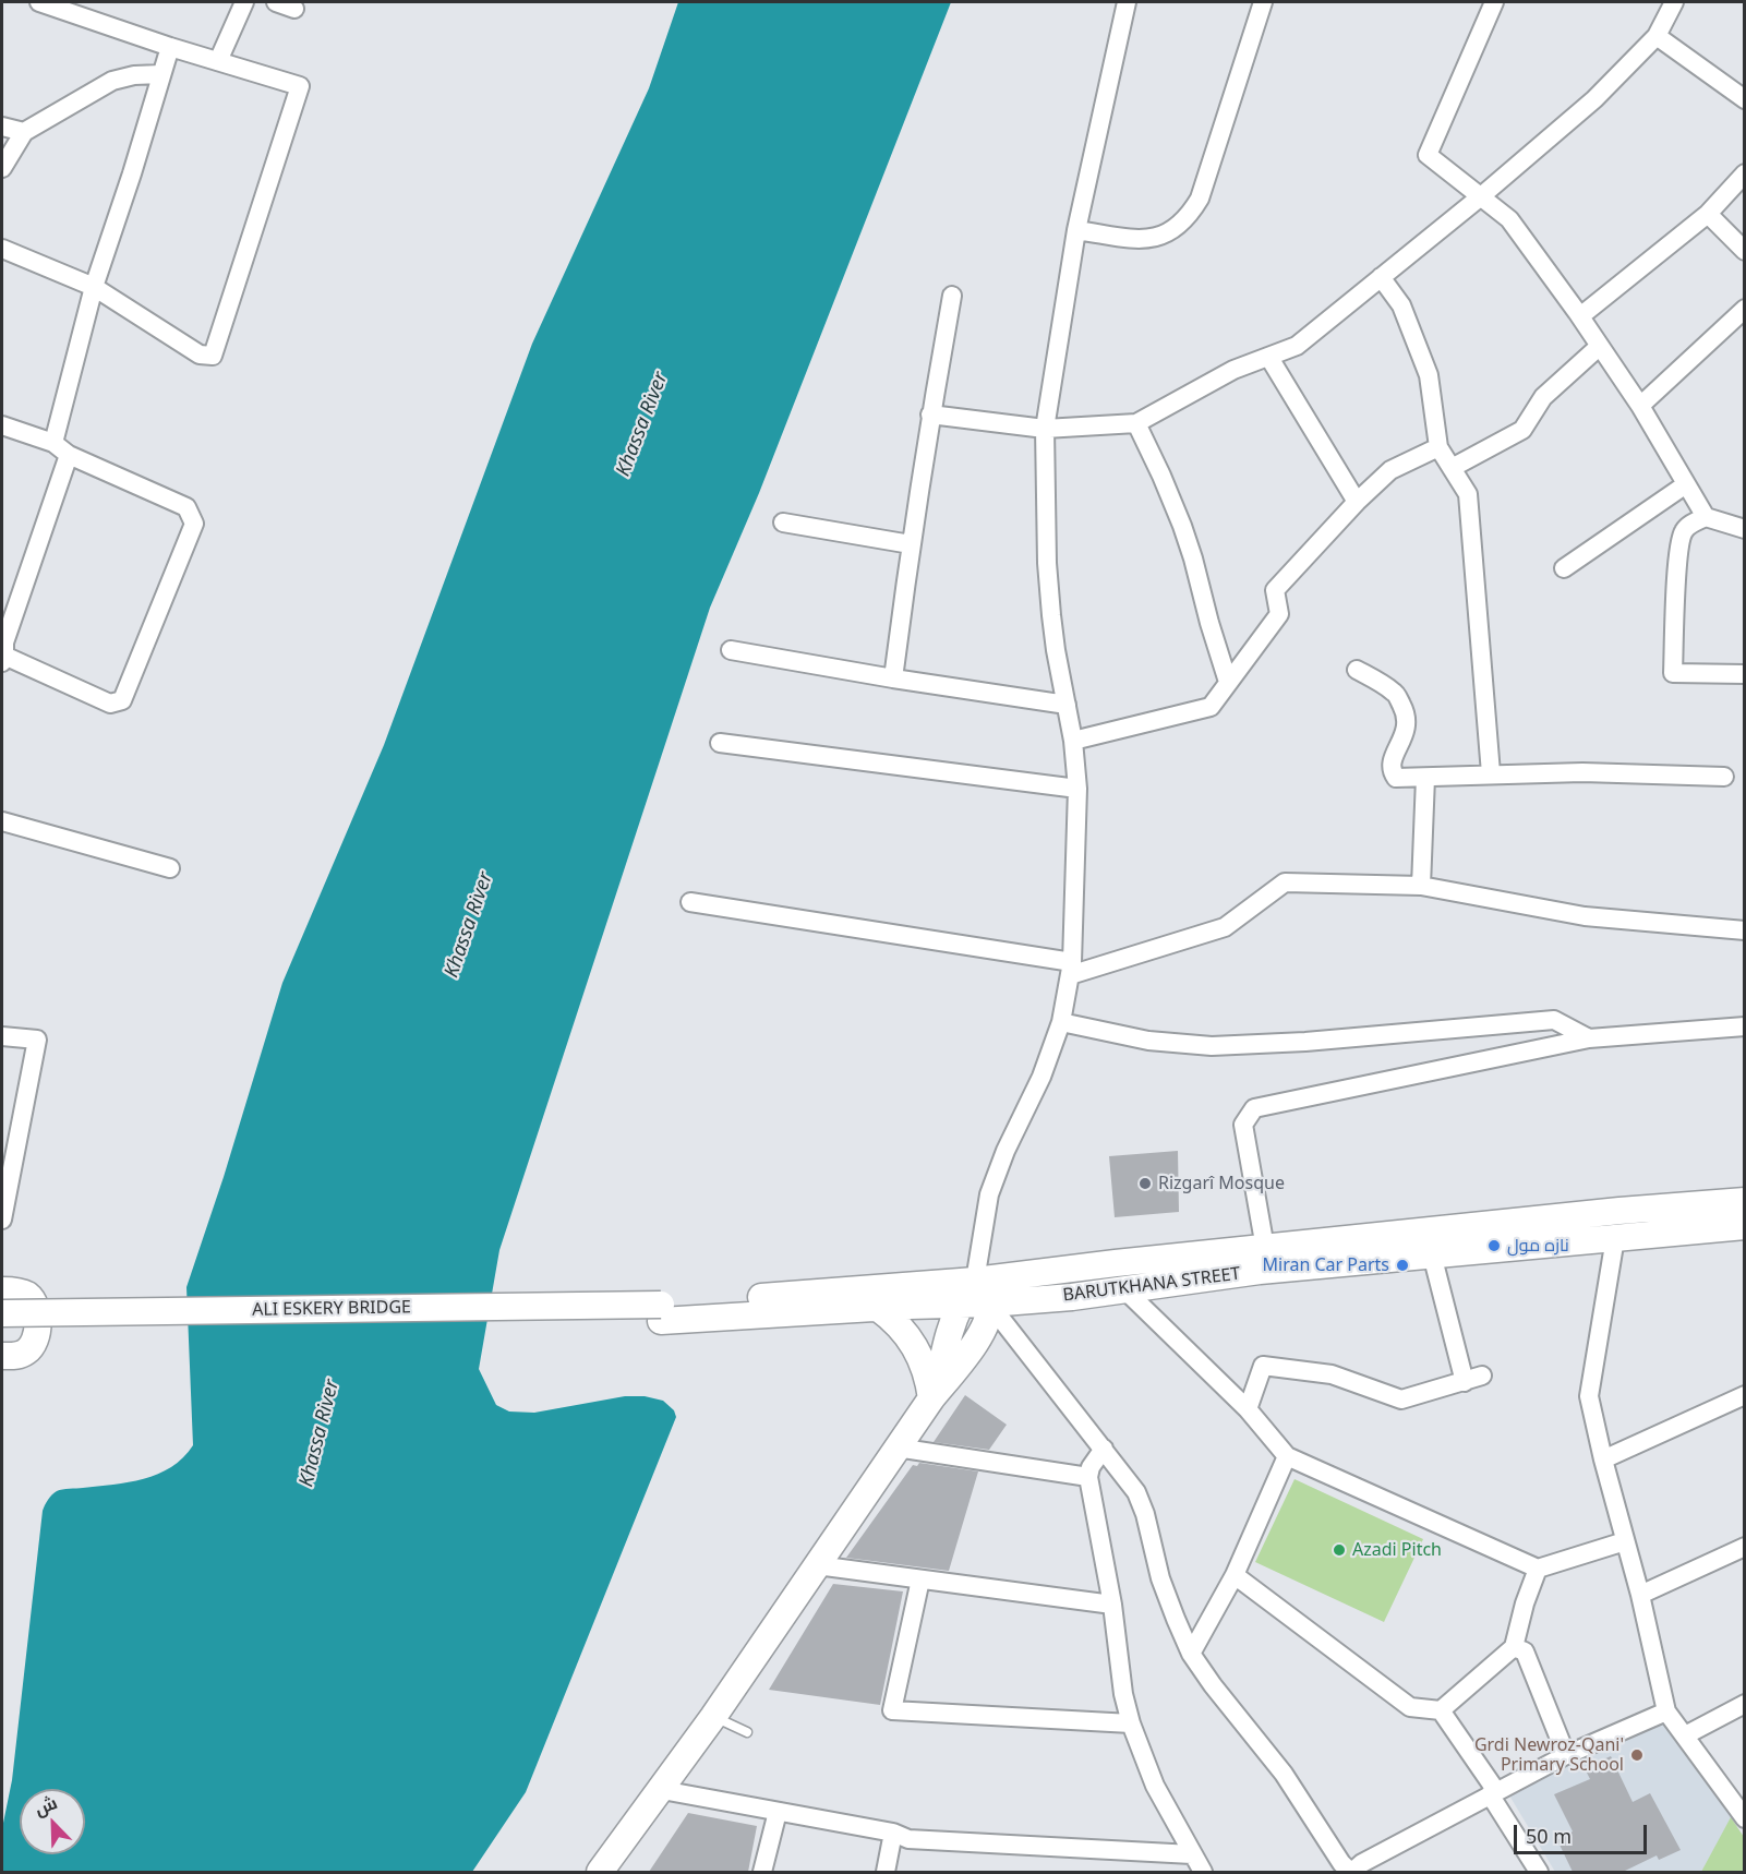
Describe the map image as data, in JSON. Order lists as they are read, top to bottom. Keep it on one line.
{"streets":{"main road":["BARUTKHANA STREET","ALI ESKERY BRIDGE"]},"crossings":[["BARUTKHANA STREET","ALI ESKERY BRIDGE"]],"water":["Khassa River"],"places":["Rizgarî Mosque","نازه مول","Miran Car Parts","Azadi Pitch","Grdi Newroz-Qani' Primary School"],"scale_bar":"50 m","north":"top left"}
